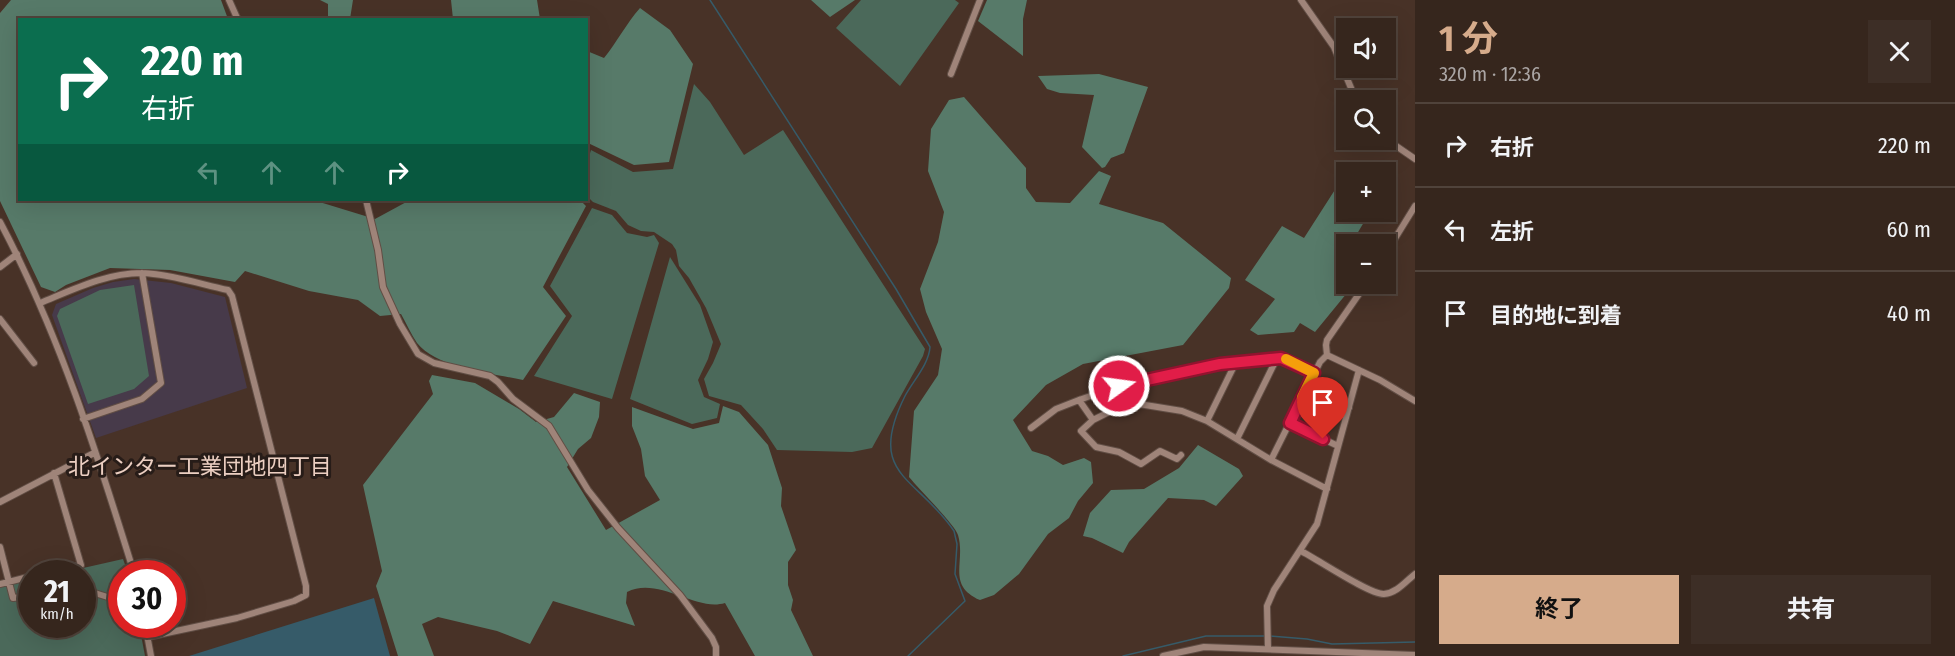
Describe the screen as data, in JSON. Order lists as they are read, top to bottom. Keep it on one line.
{"districts":["北インター工業団地四丁目"],"page":{"heading":["1 分","320 m · 12:36"],"map_buttons":["+","−"],"turn":["220 m","右折"],"list":[{"name":"右折","value":"220 m"},{"name":"左折","value":"60 m"},{"name":"目的地に到着","value":"40 m"}],"speed":"21 km/h","limit":"30","buttons":["終了","共有"]}}
